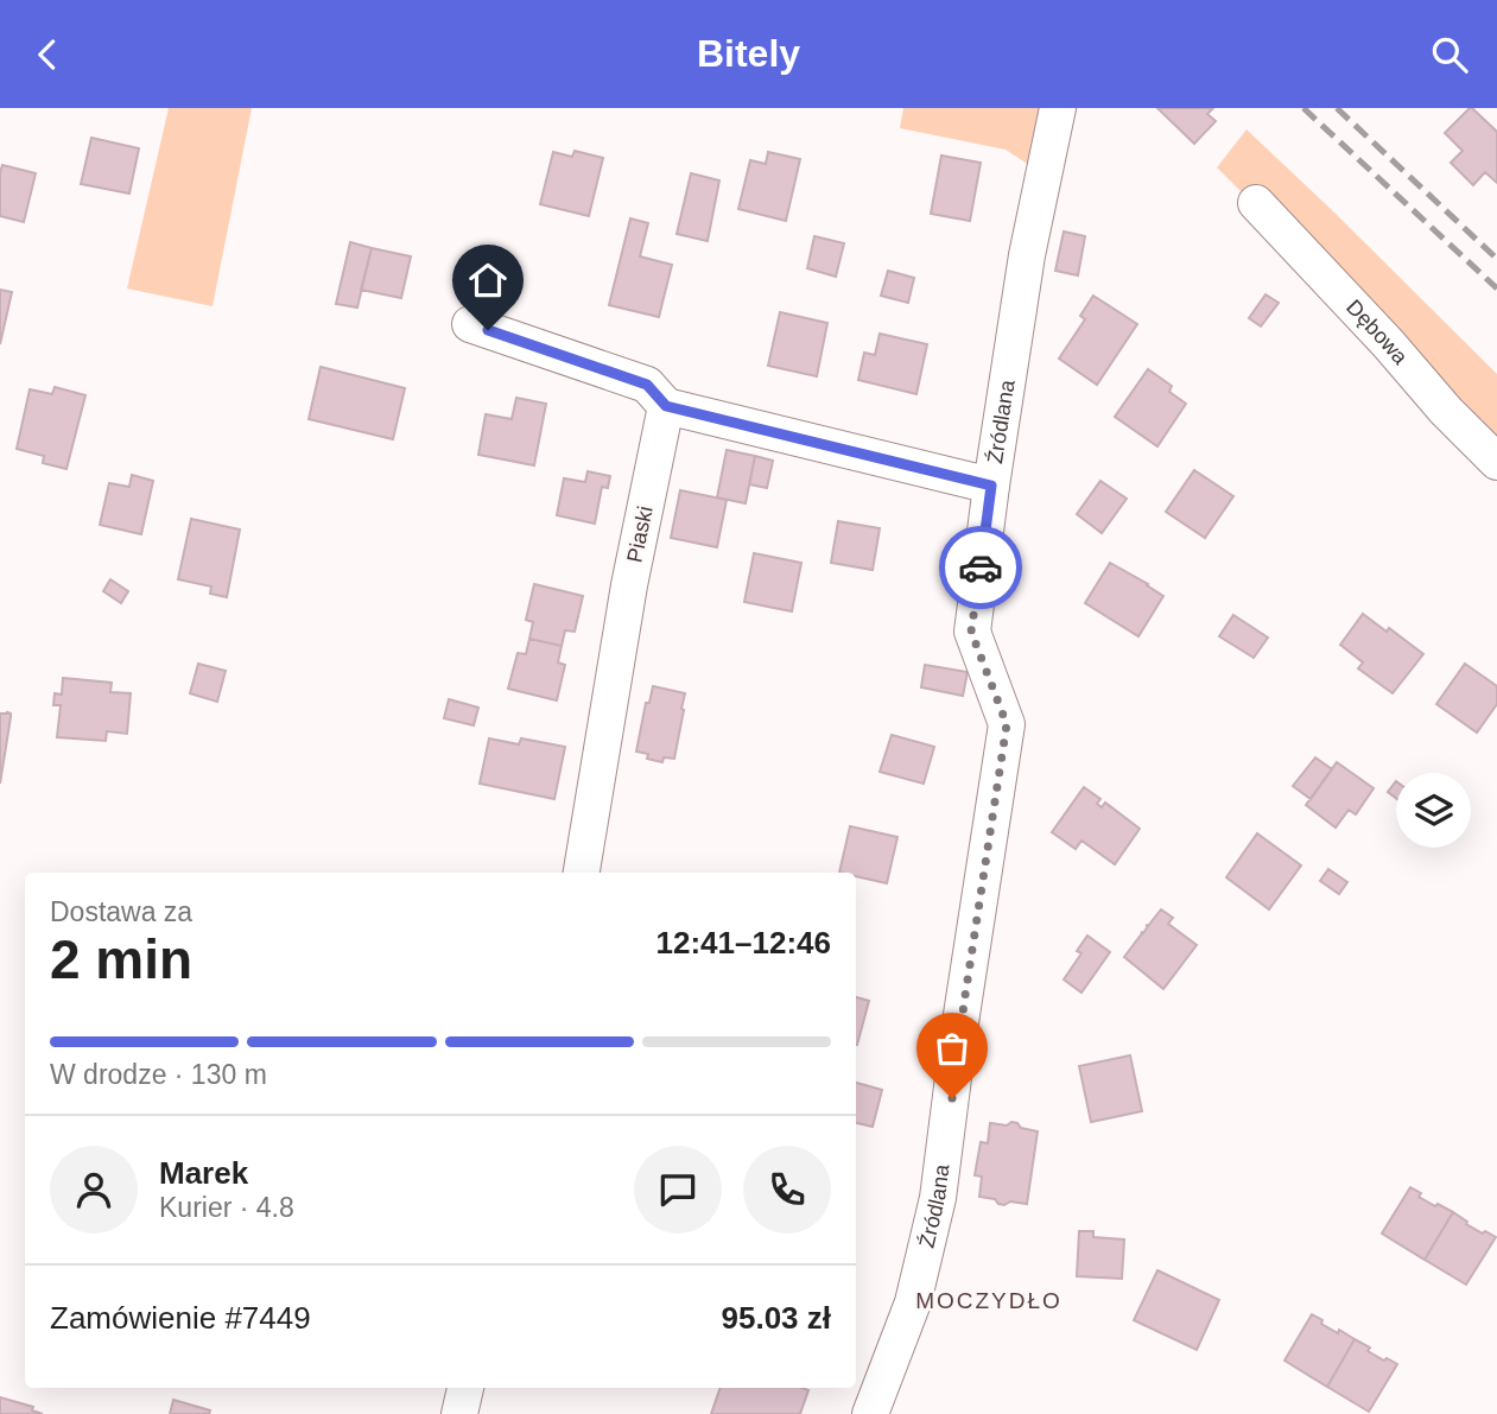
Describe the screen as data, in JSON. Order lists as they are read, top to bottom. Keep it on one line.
{"streets":{"street":["Dębowa","Źródlana","Piaski"]},"districts":["MOCZYDŁO"],"page":{"header":"Bitely","heading":["2 min","Dostawa za","12:41–12:46"],"panel":["Marek","Kurier · 4.8","Zamówienie #7449","95.03 zł"],"bar":"W drodze · 130 m"}}
